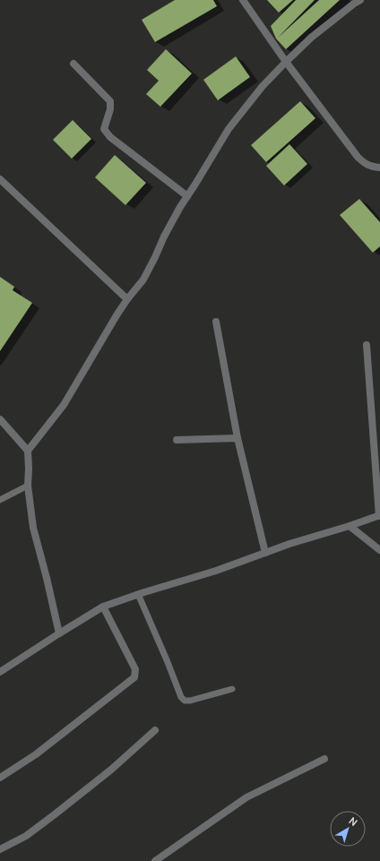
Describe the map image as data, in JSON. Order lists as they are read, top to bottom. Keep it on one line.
{"north":"top right"}
